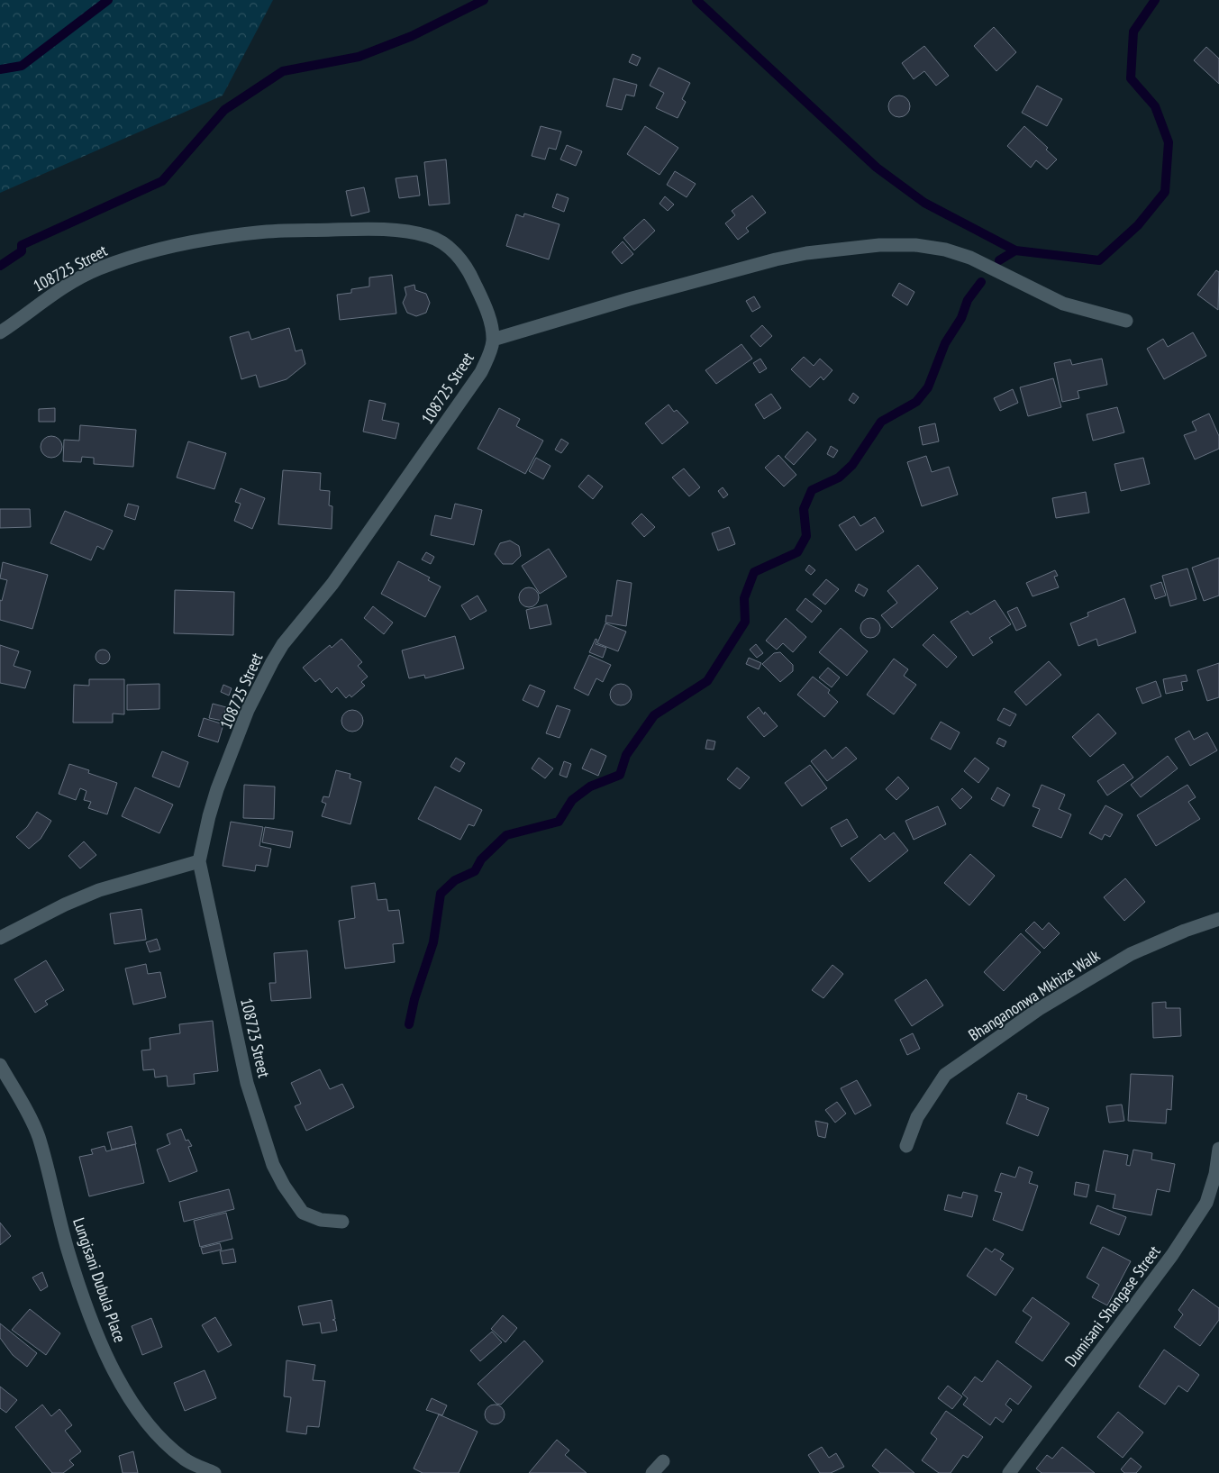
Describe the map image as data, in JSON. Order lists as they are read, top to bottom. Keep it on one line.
{"streets":{"street":["108725 Street","Bhanganonwa Mkhize Walk","108723 Street","Lungisani Dubula Place","Dumisani Shangase Street"]},"crossings":[["108725 Street","108723 Street"]]}
